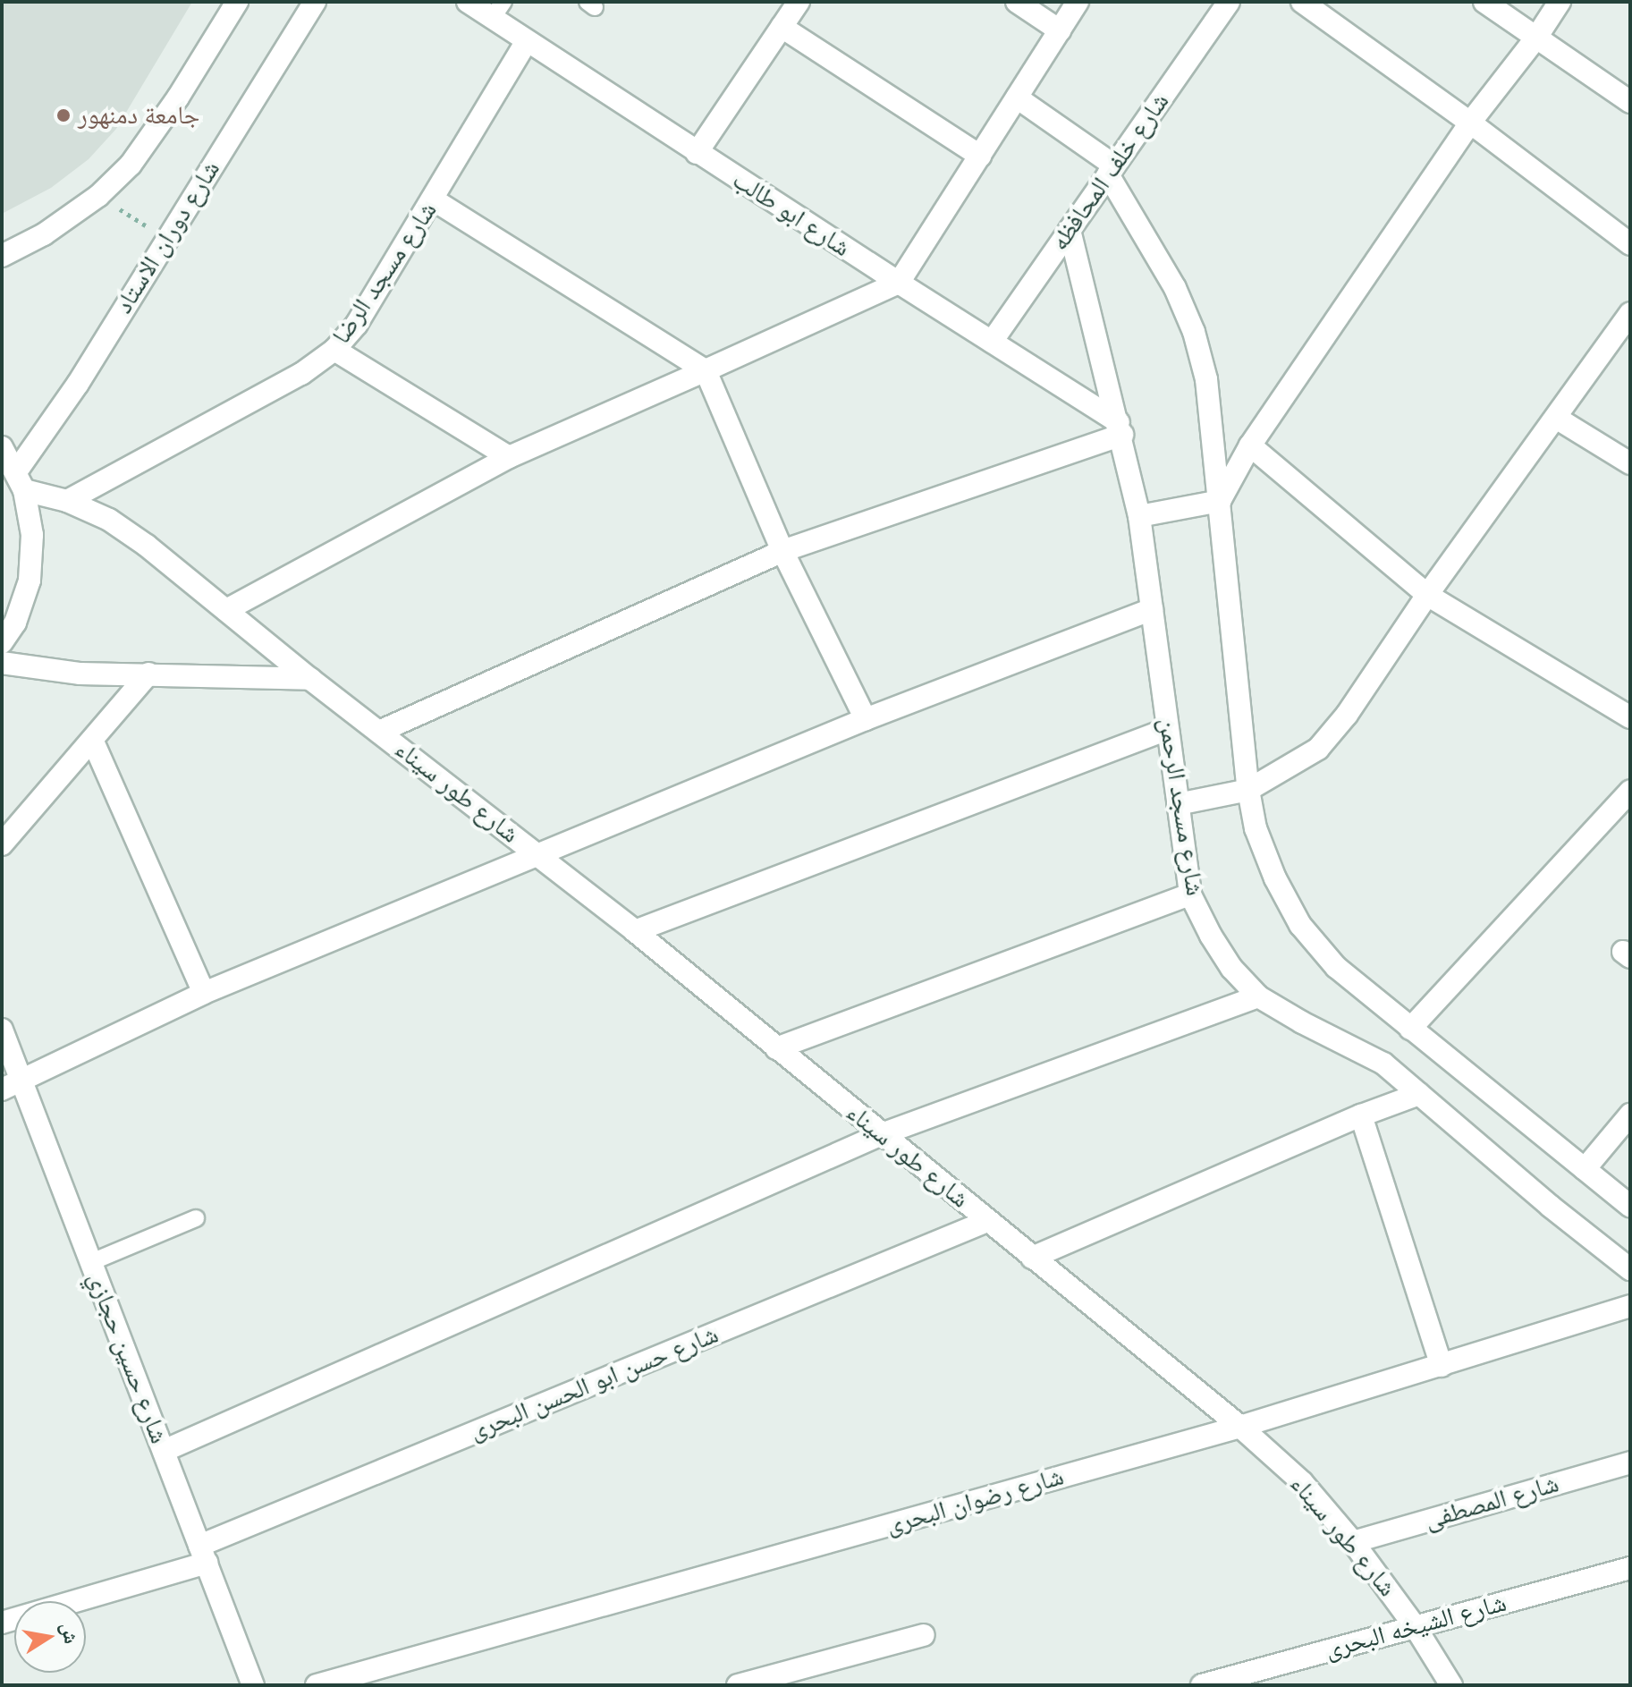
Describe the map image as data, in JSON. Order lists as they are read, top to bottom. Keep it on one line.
{"streets":{"street":["شارع خلف المحافظه","شارع ابو طالب","شارع دوران الاستاد","شارع مسجد الرضا","شارع طور سيناء","شارع مسجد الرحمن","شارع حسين حجازي","شارع حسن ابو الحسن البحرى","شارع رضوان البحرى","شارع المصطفى","شارع الشيخه البحرى"]},"crossings":[["شارع خلف المحافظه","شارع ابو طالب"],["شارع خلف المحافظه","شارع مسجد الرحمن"],["شارع ابو طالب","شارع مسجد الرضا"],["شارع ابو طالب","شارع مسجد الرحمن"],["شارع دوران الاستاد","شارع طور سيناء"],["شارع مسجد الرضا","شارع طور سيناء"],["شارع طور سيناء","شارع حسن ابو الحسن البحرى"],["شارع طور سيناء","شارع رضوان البحرى"],["شارع طور سيناء","شارع المصطفى"],["شارع طور سيناء","شارع الشيخه البحرى"],["شارع حسين حجازي","شارع حسن ابو الحسن البحرى"]],"places":["جامعة دمنهور"],"north":"right"}
